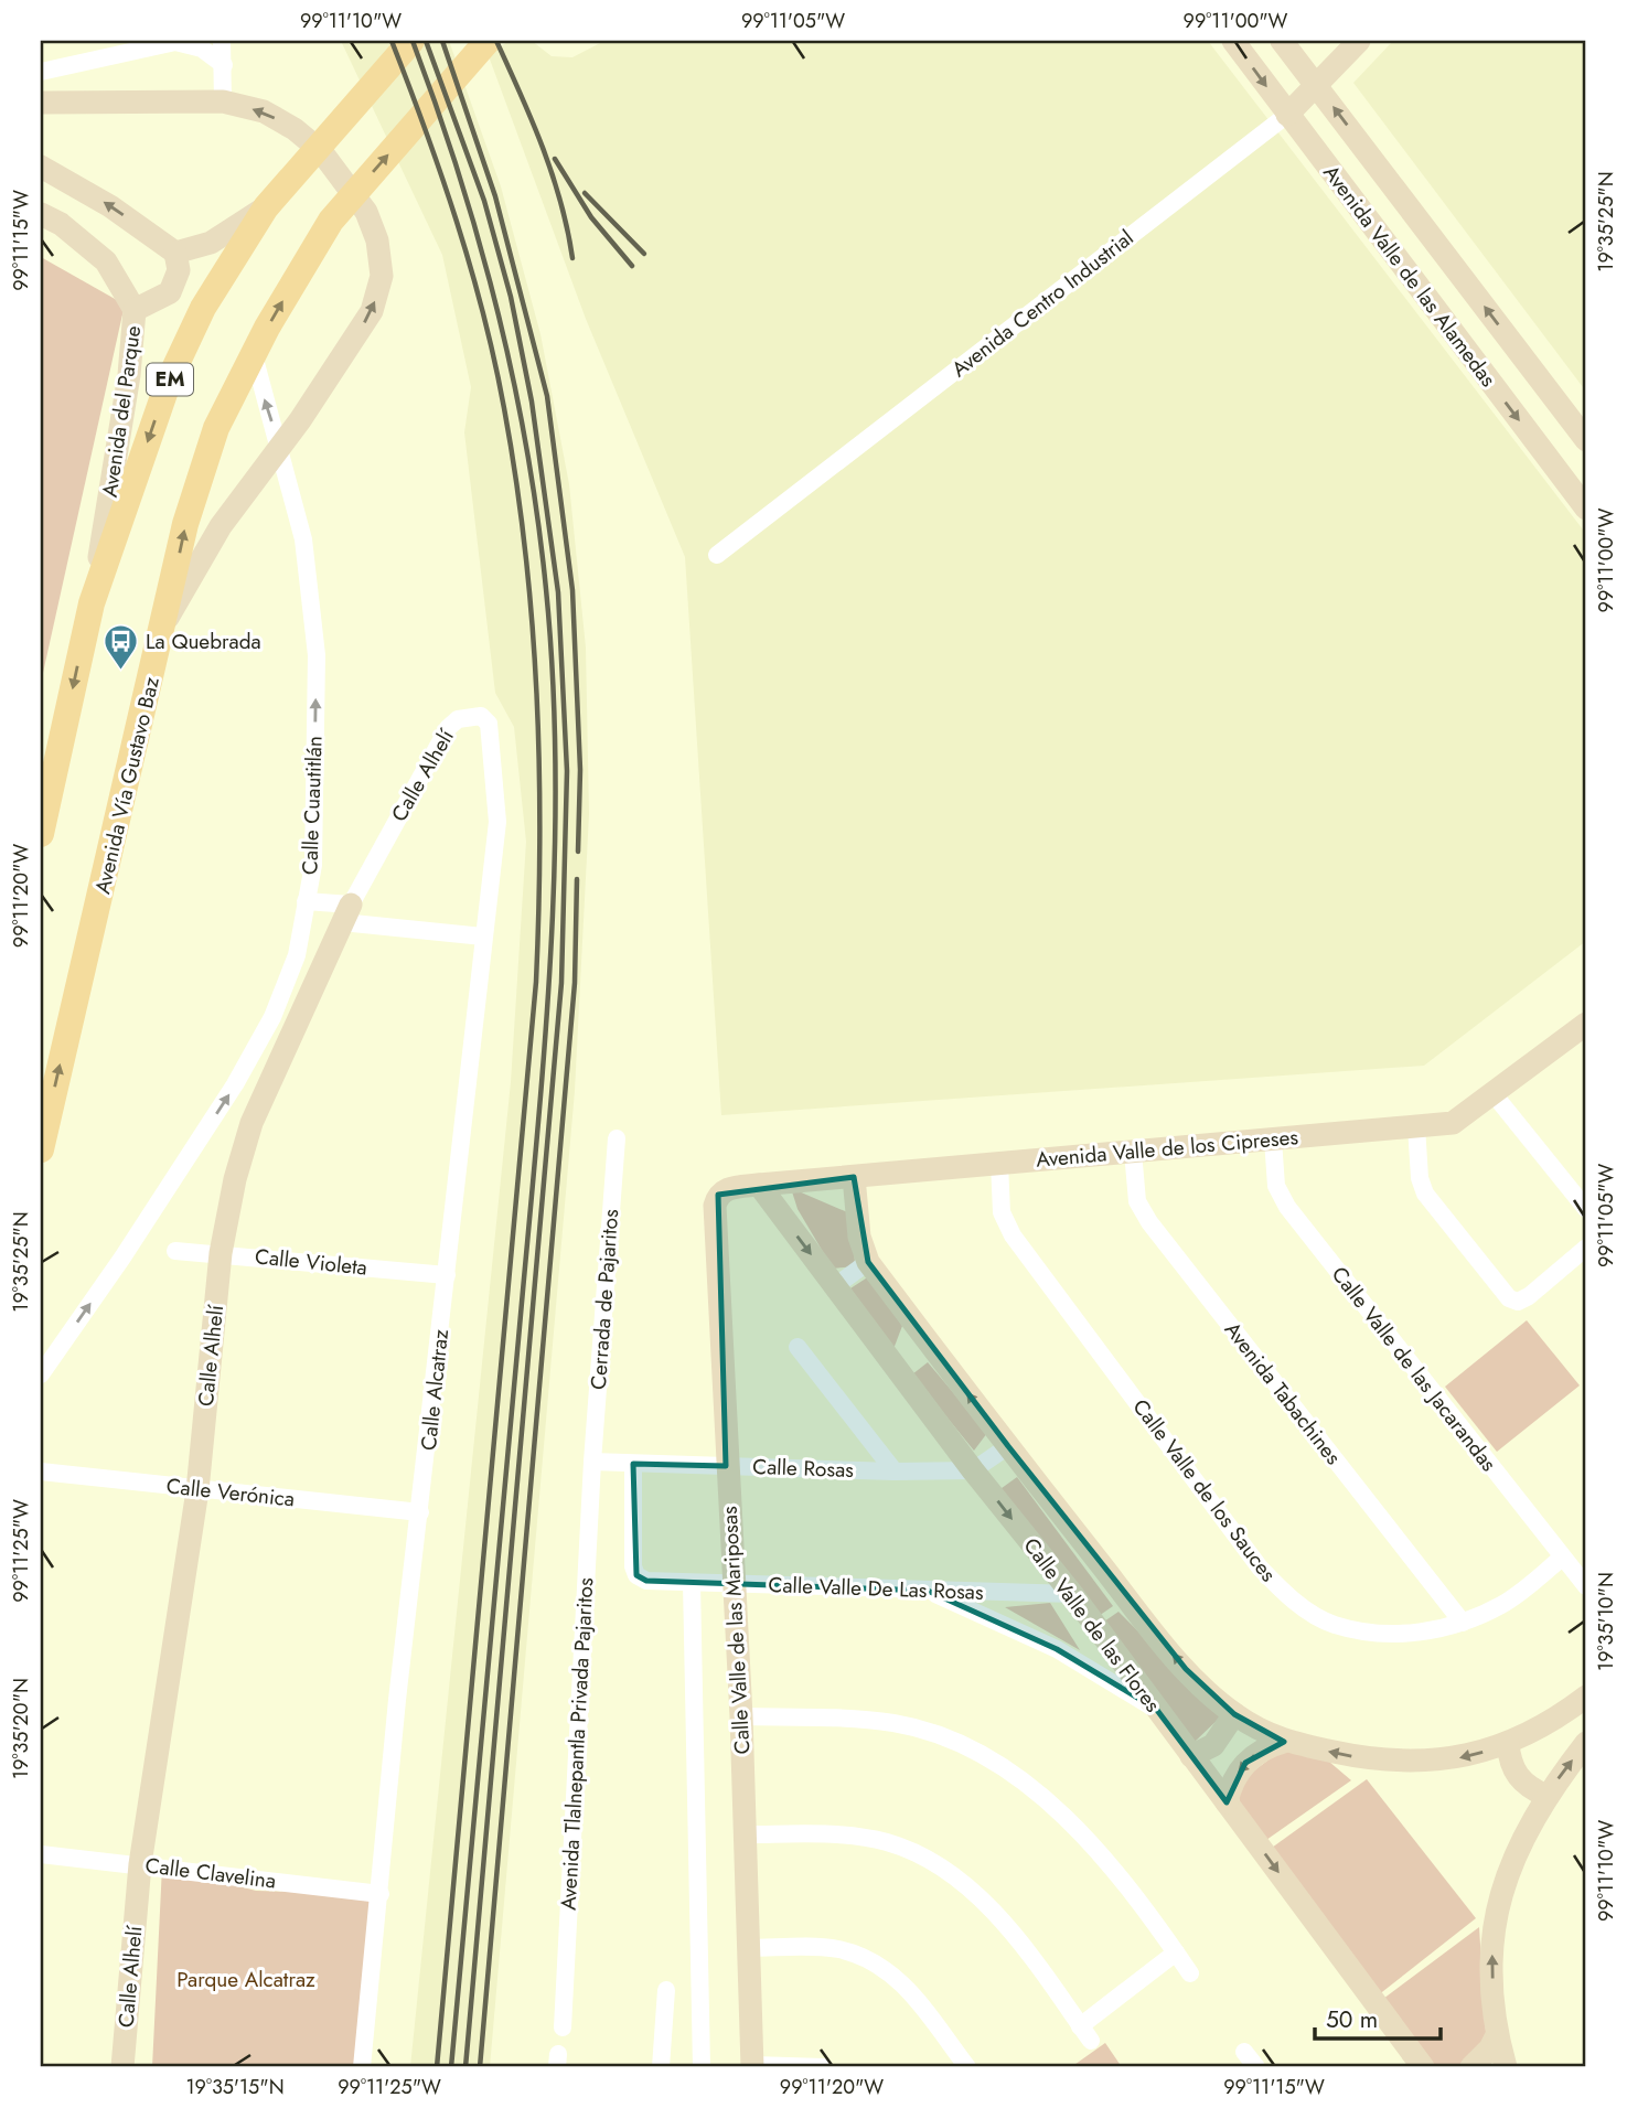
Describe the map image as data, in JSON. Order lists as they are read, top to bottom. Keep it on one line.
{"streets":{"main road":["EM","Avenida Vía Gustavo Baz"],"street":["Avenida Valle de las Alamedas","Avenida Centro Industrial","Avenida del Parque","Calle Alhelí","Calle Cuautitlán","Avenida Valle de los Cipreses","Calle Violeta","Cerrada de Pajaritos","Calle Valle de las Jacarandas","Calle Alcatraz","Avenida Tabachines","Calle Rosas","Calle Valle de los Sauces","Calle Verónica","Calle Valle De Las Rosas","Calle Valle de las Flores","Calle Valle de las Mariposas","Avenida Tlalnepantla Privada Pajaritos","Calle Clavelina"]},"crossings":[["Avenida Valle de las Alamedas","Avenida Centro Industrial"],["EM","Avenida del Parque"],["Calle Alhelí","Calle Violeta"],["Calle Alhelí","Calle Alcatraz"],["Calle Alhelí","Calle Verónica"],["Calle Alhelí","Calle Clavelina"],["Avenida Vía Gustavo Baz","Calle Cuautitlán"],["Avenida Valle de los Cipreses","Calle Valle de las Jacarandas"],["Avenida Valle de los Cipreses","Avenida Tabachines"],["Avenida Valle de los Cipreses","Calle Valle de los Sauces"],["Avenida Valle de los Cipreses","Calle Valle de las Flores"],["Avenida Valle de los Cipreses","Calle Valle de las Mariposas"],["Calle Violeta","Calle Alcatraz"],["Cerrada de Pajaritos","Calle Rosas"],["Cerrada de Pajaritos","Avenida Tlalnepantla Privada Pajaritos"],["Calle Valle de las Jacarandas","Calle Valle de los Sauces"],["Calle Alcatraz","Calle Verónica"],["Calle Alcatraz","Calle Clavelina"],["Avenida Tabachines","Calle Valle de los Sauces"],["Calle Rosas","Calle Valle De Las Rosas"],["Calle Rosas","Calle Valle de las Flores"],["Calle Rosas","Calle Valle de las Mariposas"],["Calle Rosas","Avenida Tlalnepantla Privada Pajaritos"],["Calle Valle De Las Rosas","Calle Valle de las Flores"],["Calle Valle De Las Rosas","Calle Valle de las Mariposas"]],"one_way":["Calle Cuautitlán"],"parks":["Parque Alcatraz"],"places":{"bus stop":["La Quebrada"]},"scale_bar":"50 m","coordinates":["99°11'10\"W","99°11'05\"W","99°11'00\"W","19°35'25\"N","99°11'15\"W","99°11'20\"W","99°11'25\"W","19°35'10\"N","19°35'20\"N","19°35'15\"N"]}
